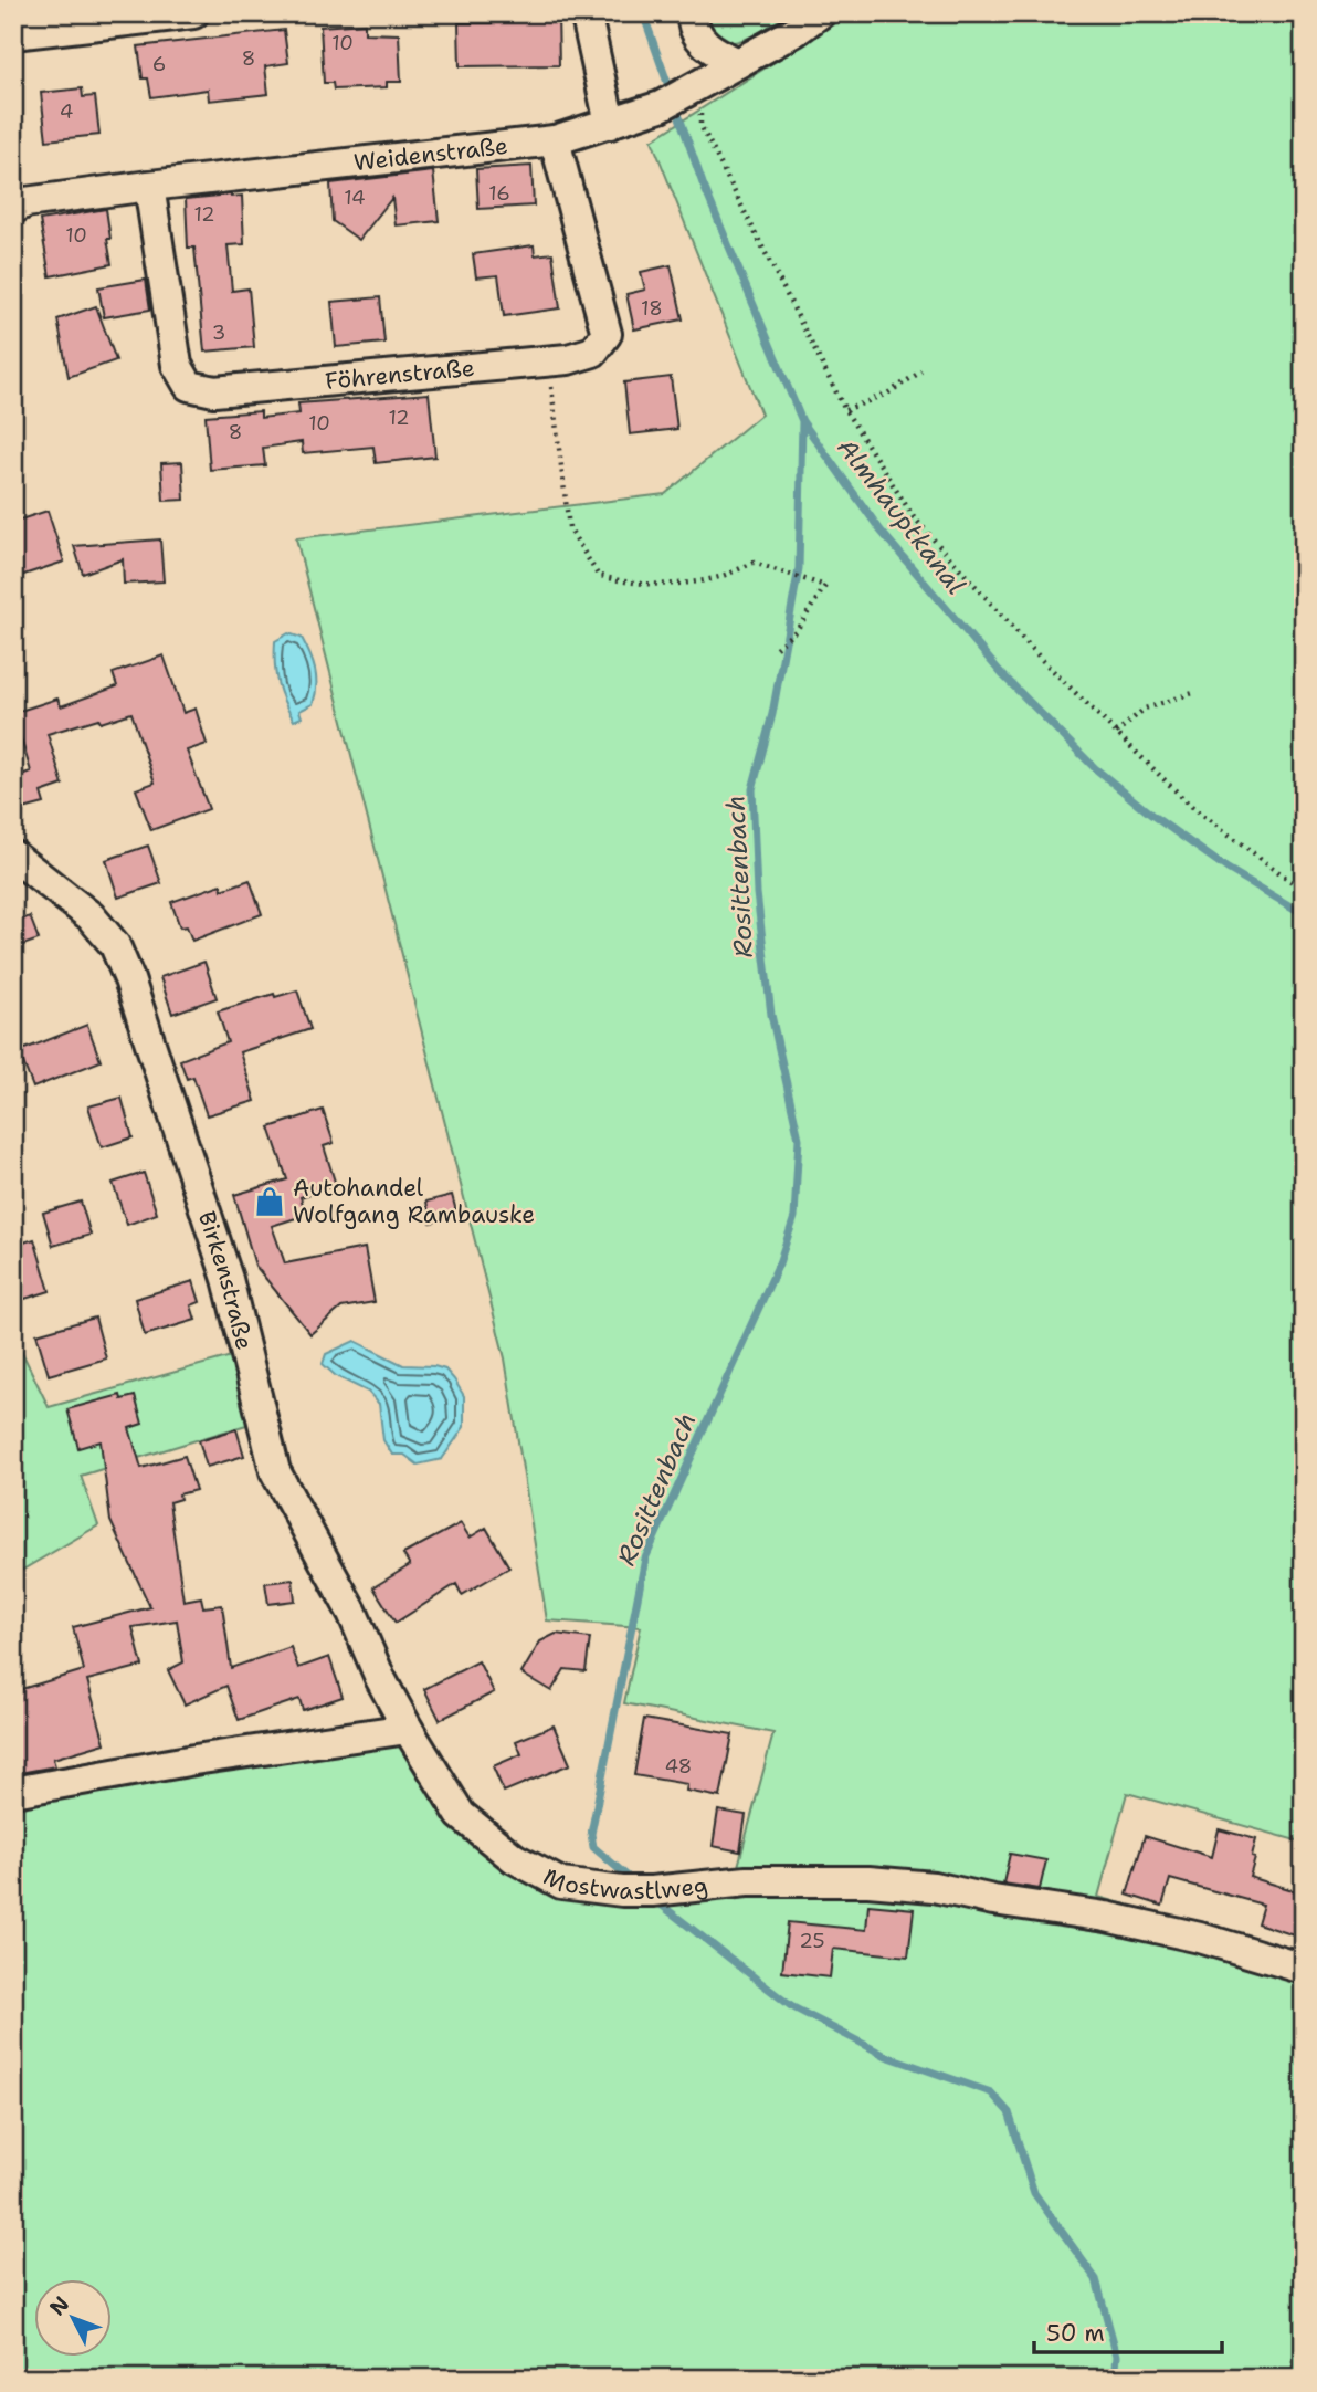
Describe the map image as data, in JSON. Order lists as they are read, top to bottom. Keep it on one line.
{"streets":{"street":["Weidenstraße","Föhrenstraße","Birkenstraße","Mostwastlweg"]},"crossings":[["Weidenstraße","Föhrenstraße"],["Birkenstraße","Mostwastlweg"]],"water":["Almhauptkanal","Rosittenbach"],"places":{"shop":["Autohandel Wolfgang Rambauske"]},"house_numbers":["10","8","6","4","16","14","12","10","18","3","12","10","8","48","25"],"scale_bar":"50 m","north":"top left"}
